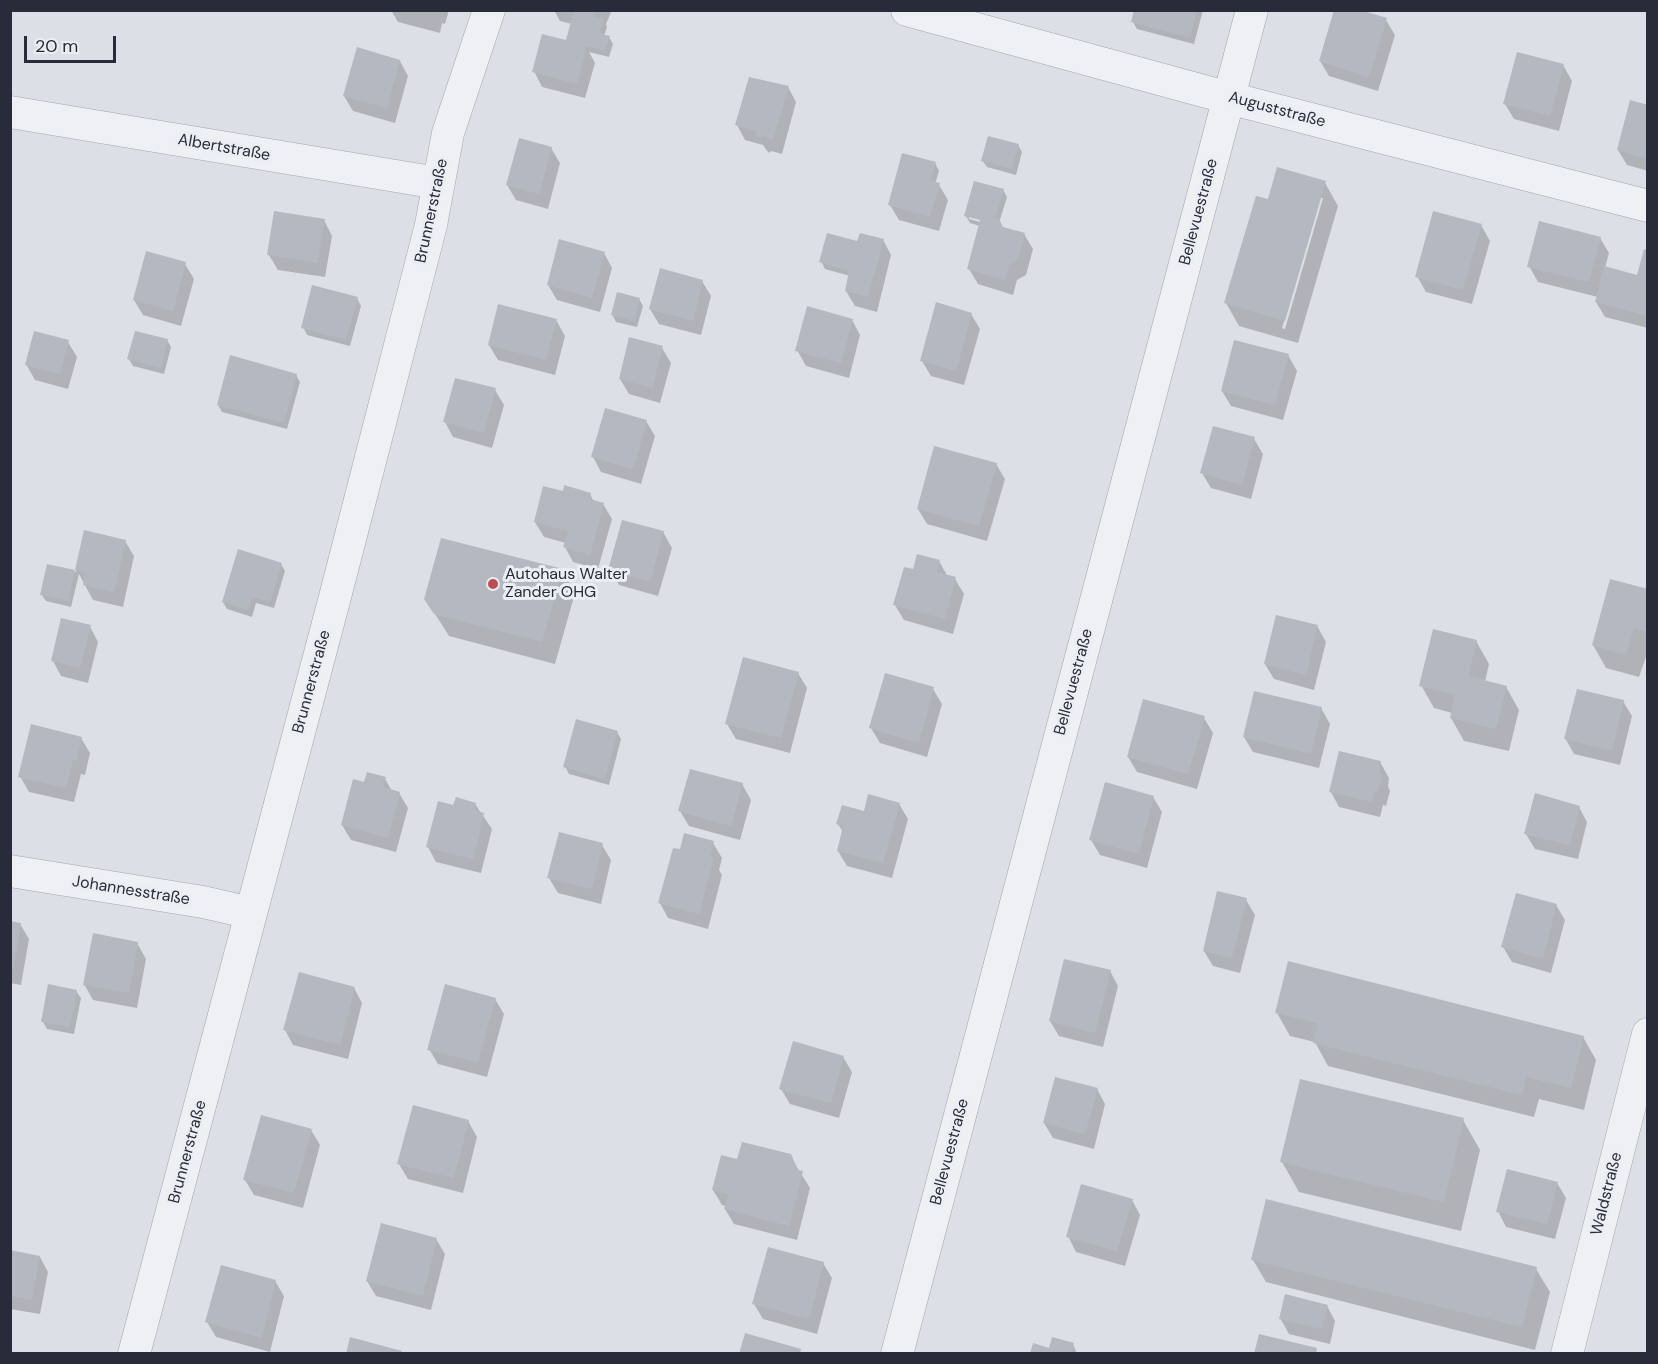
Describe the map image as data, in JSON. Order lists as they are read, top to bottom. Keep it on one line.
{"streets":{"street":["Auguststraße","Albertstraße","Brunnerstraße","Bellevuestraße","Johannesstraße","Waldstraße"]},"crossings":[["Auguststraße","Bellevuestraße"],["Albertstraße","Brunnerstraße"],["Brunnerstraße","Johannesstraße"]],"places":["Autohaus Walter Zander OHG"],"scale_bar":"20 m"}
